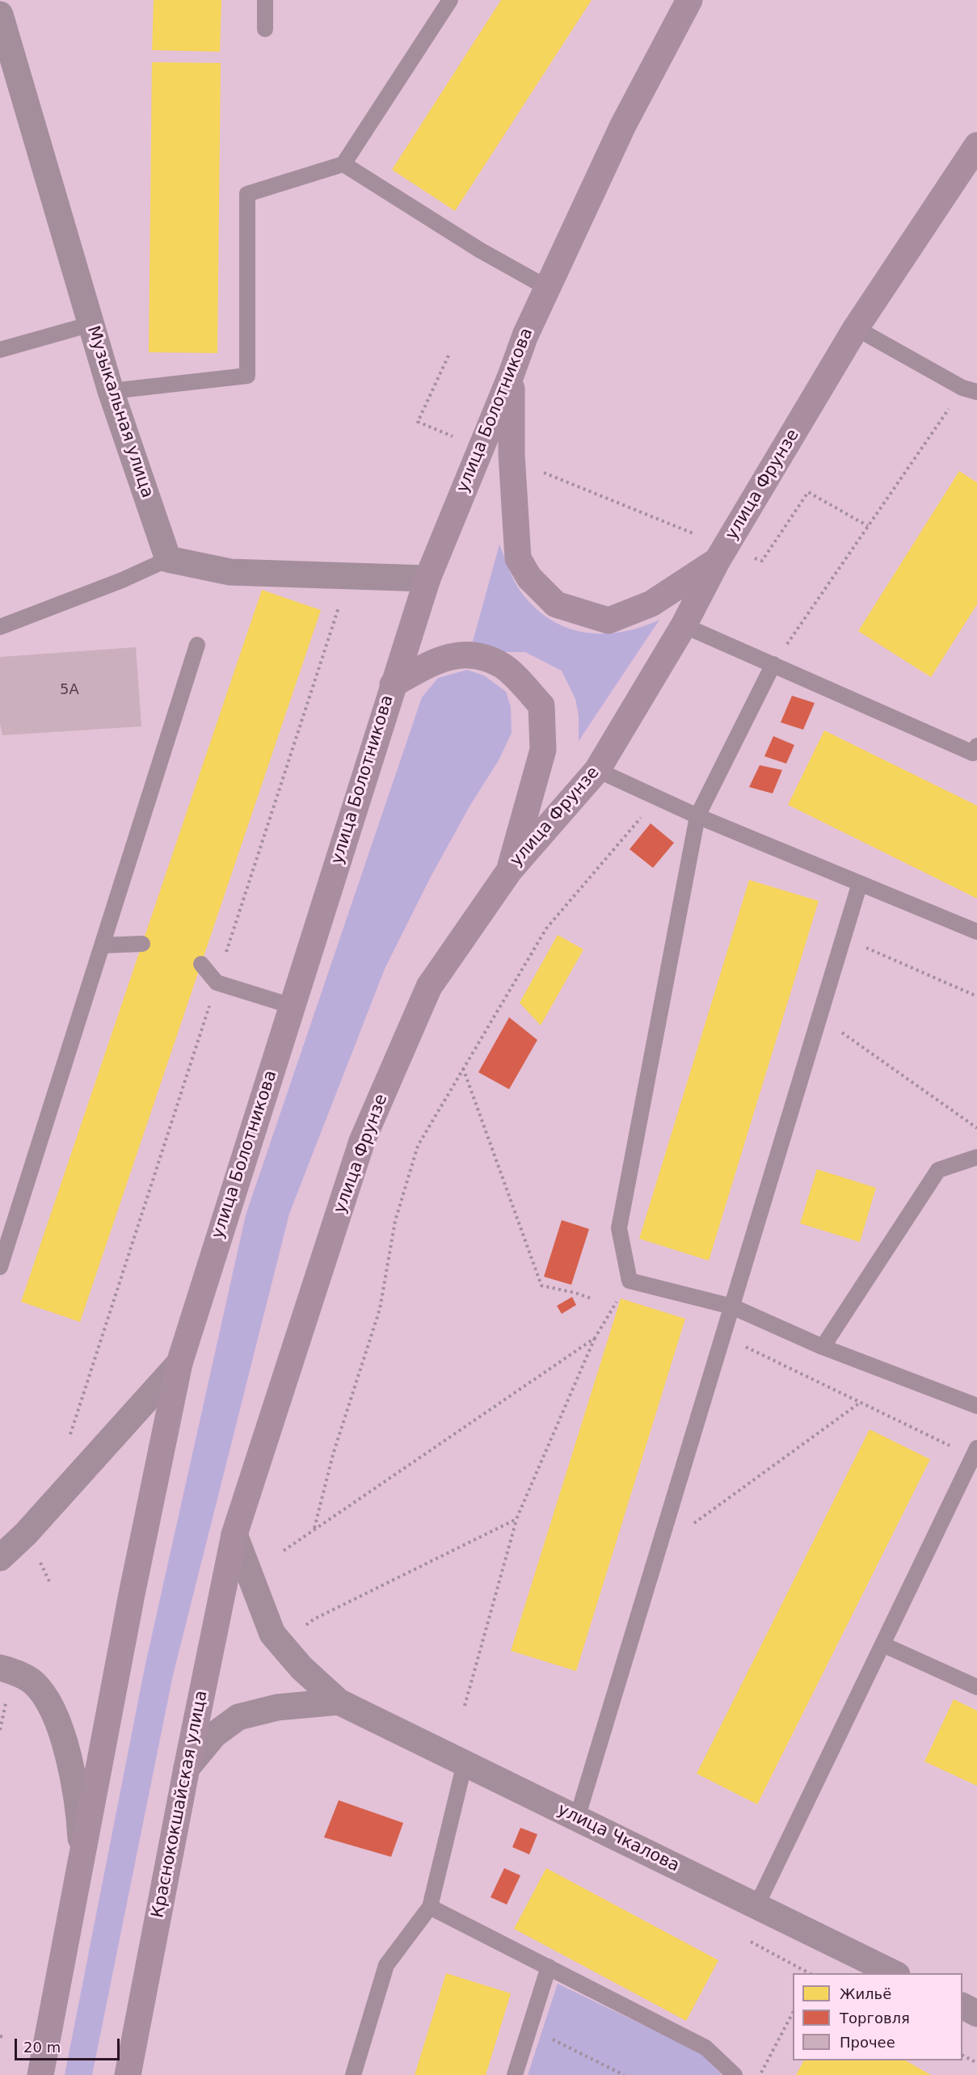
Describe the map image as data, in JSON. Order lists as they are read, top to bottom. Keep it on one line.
{"streets":{"main road":["улица Болотникова","улица Фрунзе","Краснококшайская улица"],"street":["Музыкальная улица","улица Чкалова"]},"crossings":[["улица Фрунзе","Краснококшайская улица"],["улица Фрунзе","улица Чкалова"],["Краснококшайская улица","улица Чкалова"]],"house_numbers":["5А"],"legend":["Жильё","Торговля","Прочее"],"scale_bar":"20 m"}
